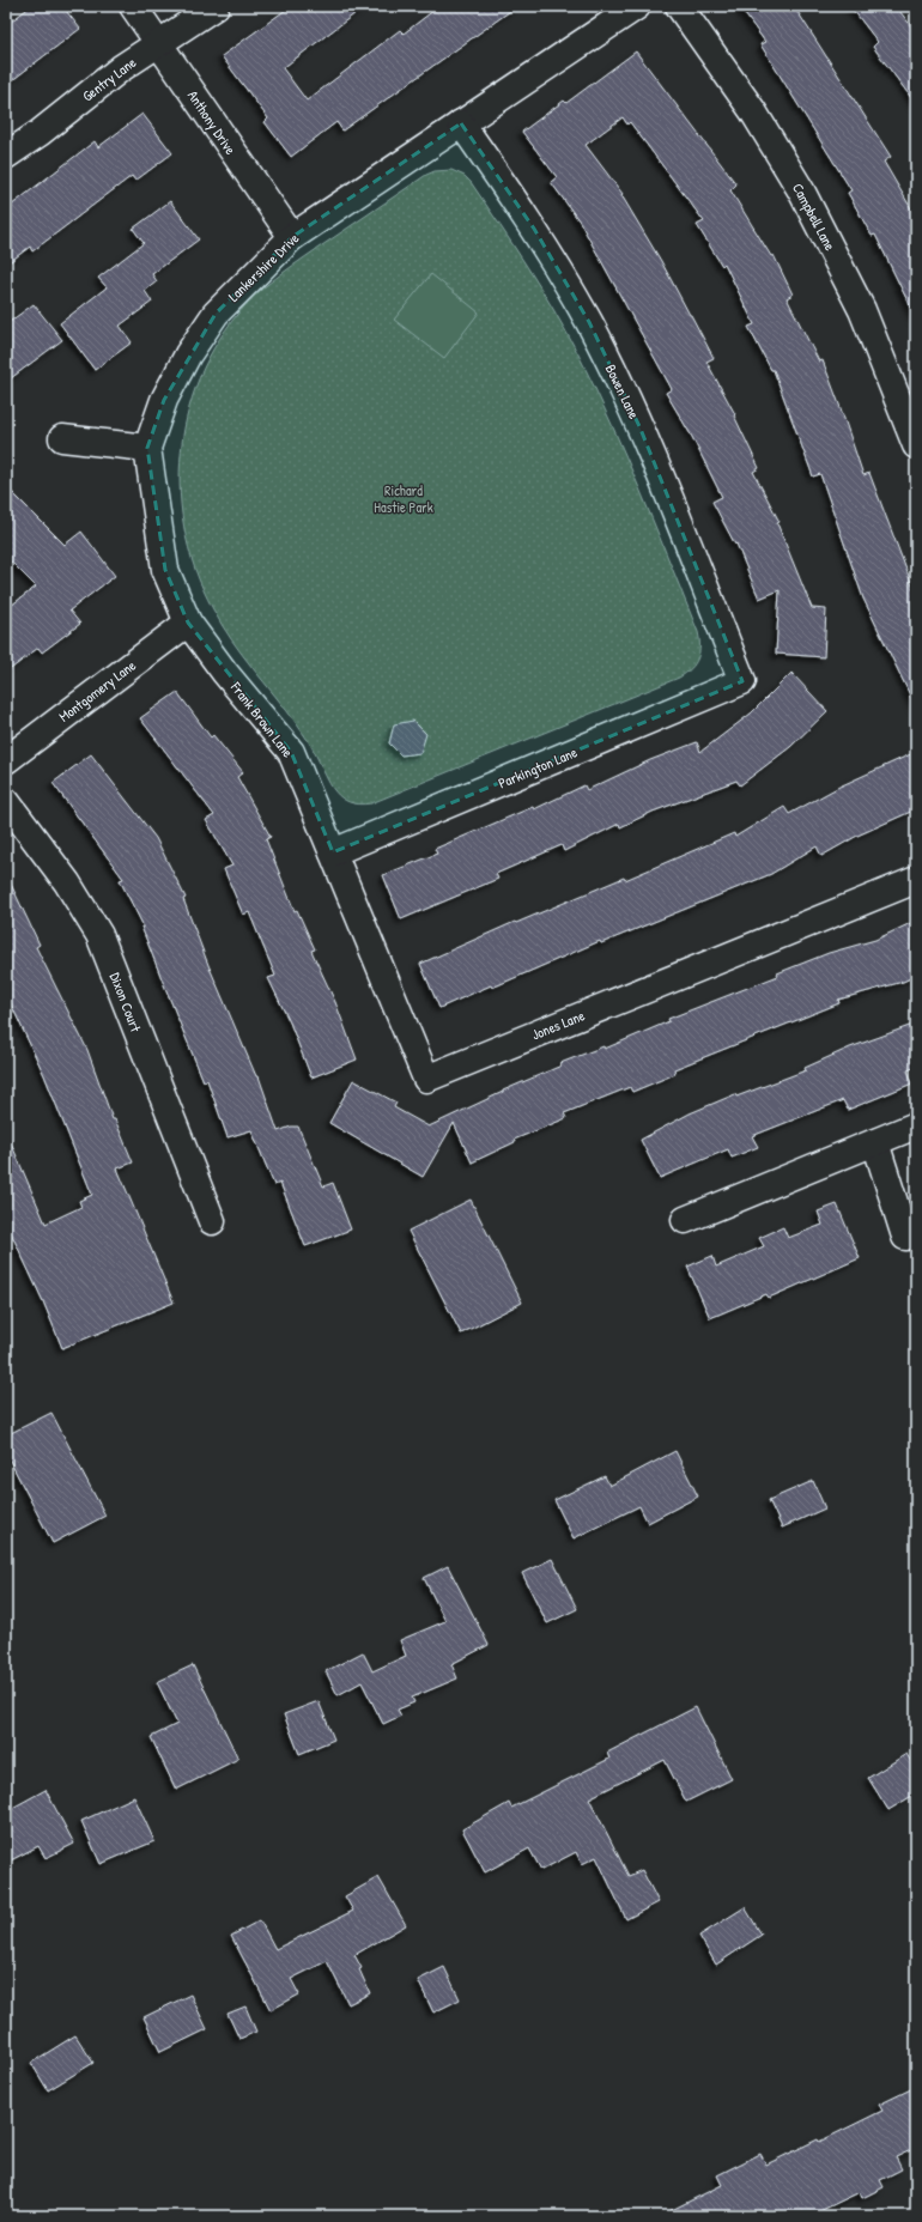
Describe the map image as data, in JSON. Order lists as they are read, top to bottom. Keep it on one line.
{"streets":{"street":["Gentry Lane","Anthony Drive","Campbell Lane","Lankershire Drive","Bowen Lane","Montgomery Lane","Frank Brown Lane","Parkington Lane","Dixon Court","Jones Lane"]},"crossings":[["Gentry Lane","Anthony Drive"],["Anthony Drive","Lankershire Drive"],["Lankershire Drive","Bowen Lane"],["Lankershire Drive","Montgomery Lane"],["Lankershire Drive","Frank Brown Lane"],["Bowen Lane","Parkington Lane"],["Montgomery Lane","Frank Brown Lane"],["Frank Brown Lane","Parkington Lane"],["Frank Brown Lane","Jones Lane"],["Parkington Lane","Jones Lane"]],"parks":["Richard Hastie Park"]}
